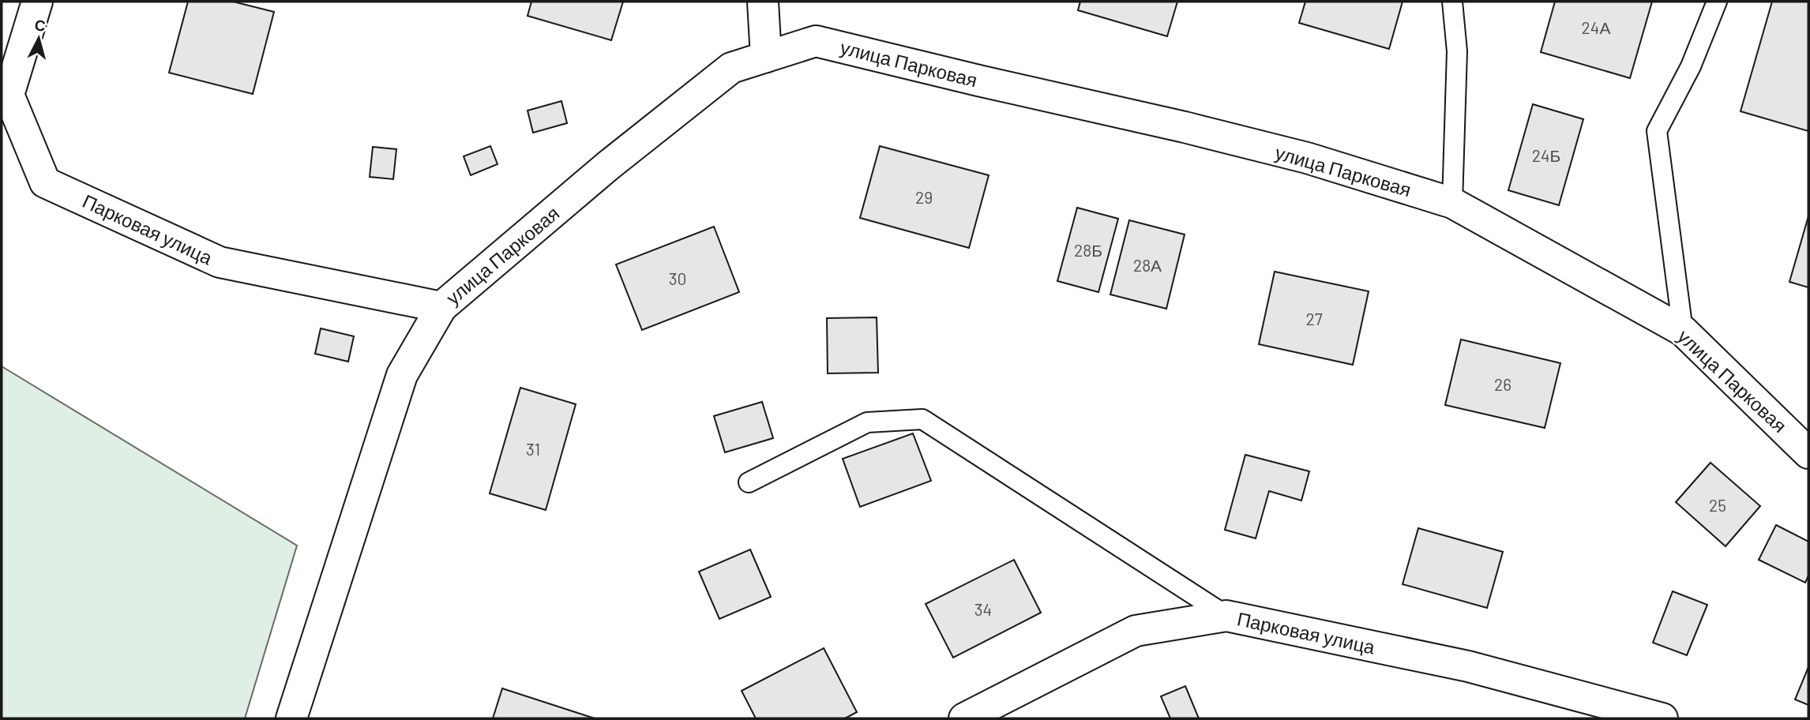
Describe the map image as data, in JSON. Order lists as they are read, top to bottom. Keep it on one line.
{"streets":{"street":["улица Парковая","Парковая улица"]},"crossings":[["улица Парковая","Парковая улица"]],"house_numbers":["24А","24Б","29","28Б","28А","30","27","26","31","25","34"],"north":"top"}
